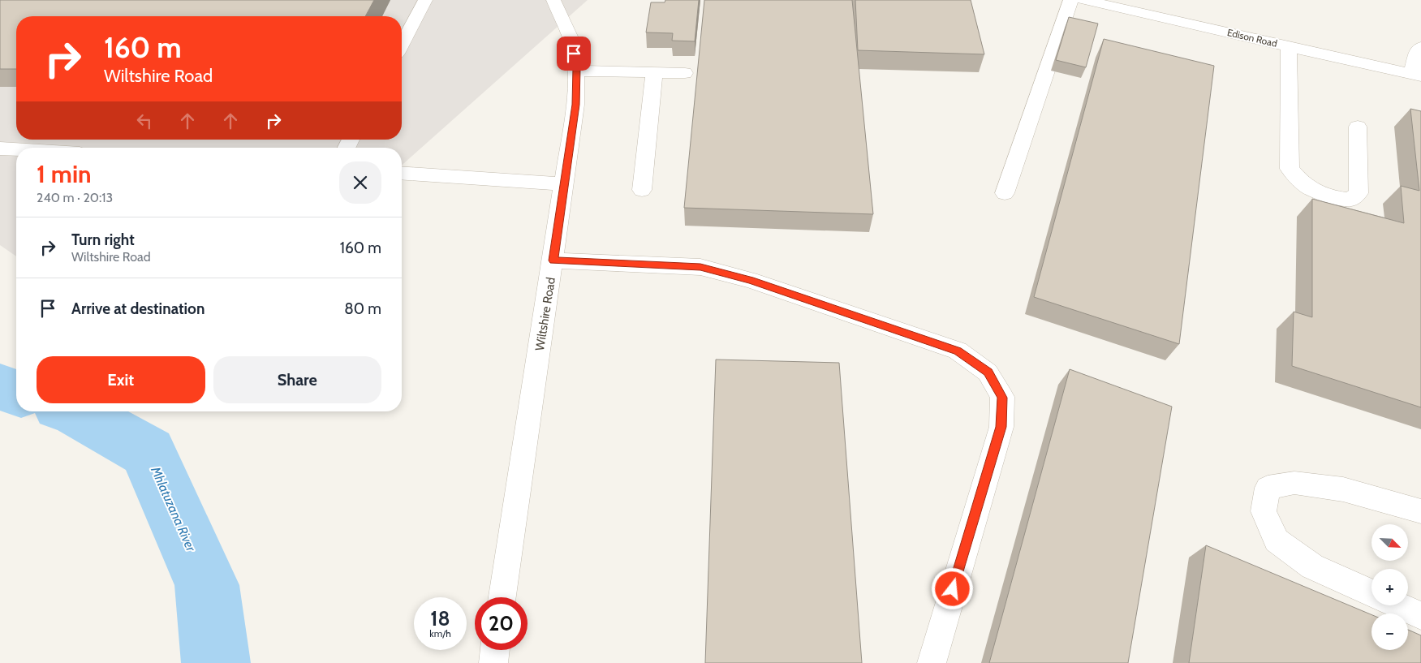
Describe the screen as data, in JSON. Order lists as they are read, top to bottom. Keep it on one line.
{"streets":{"street":["Edison Road","Wiltshire Road"]},"water":["Mhlatuzana River"],"north":"bottom right","page":{"turn":["160 m","Wiltshire Road"],"heading":["1 min","240 m · 20:13"],"list":[{"name":"Turn right","note":"Wiltshire Road","value":"160 m"},{"name":"Arrive at destination","value":"80 m"}],"buttons":["Exit","Share"],"map_buttons":["+","−"],"speed":"18 km/h","limit":"20"}}
